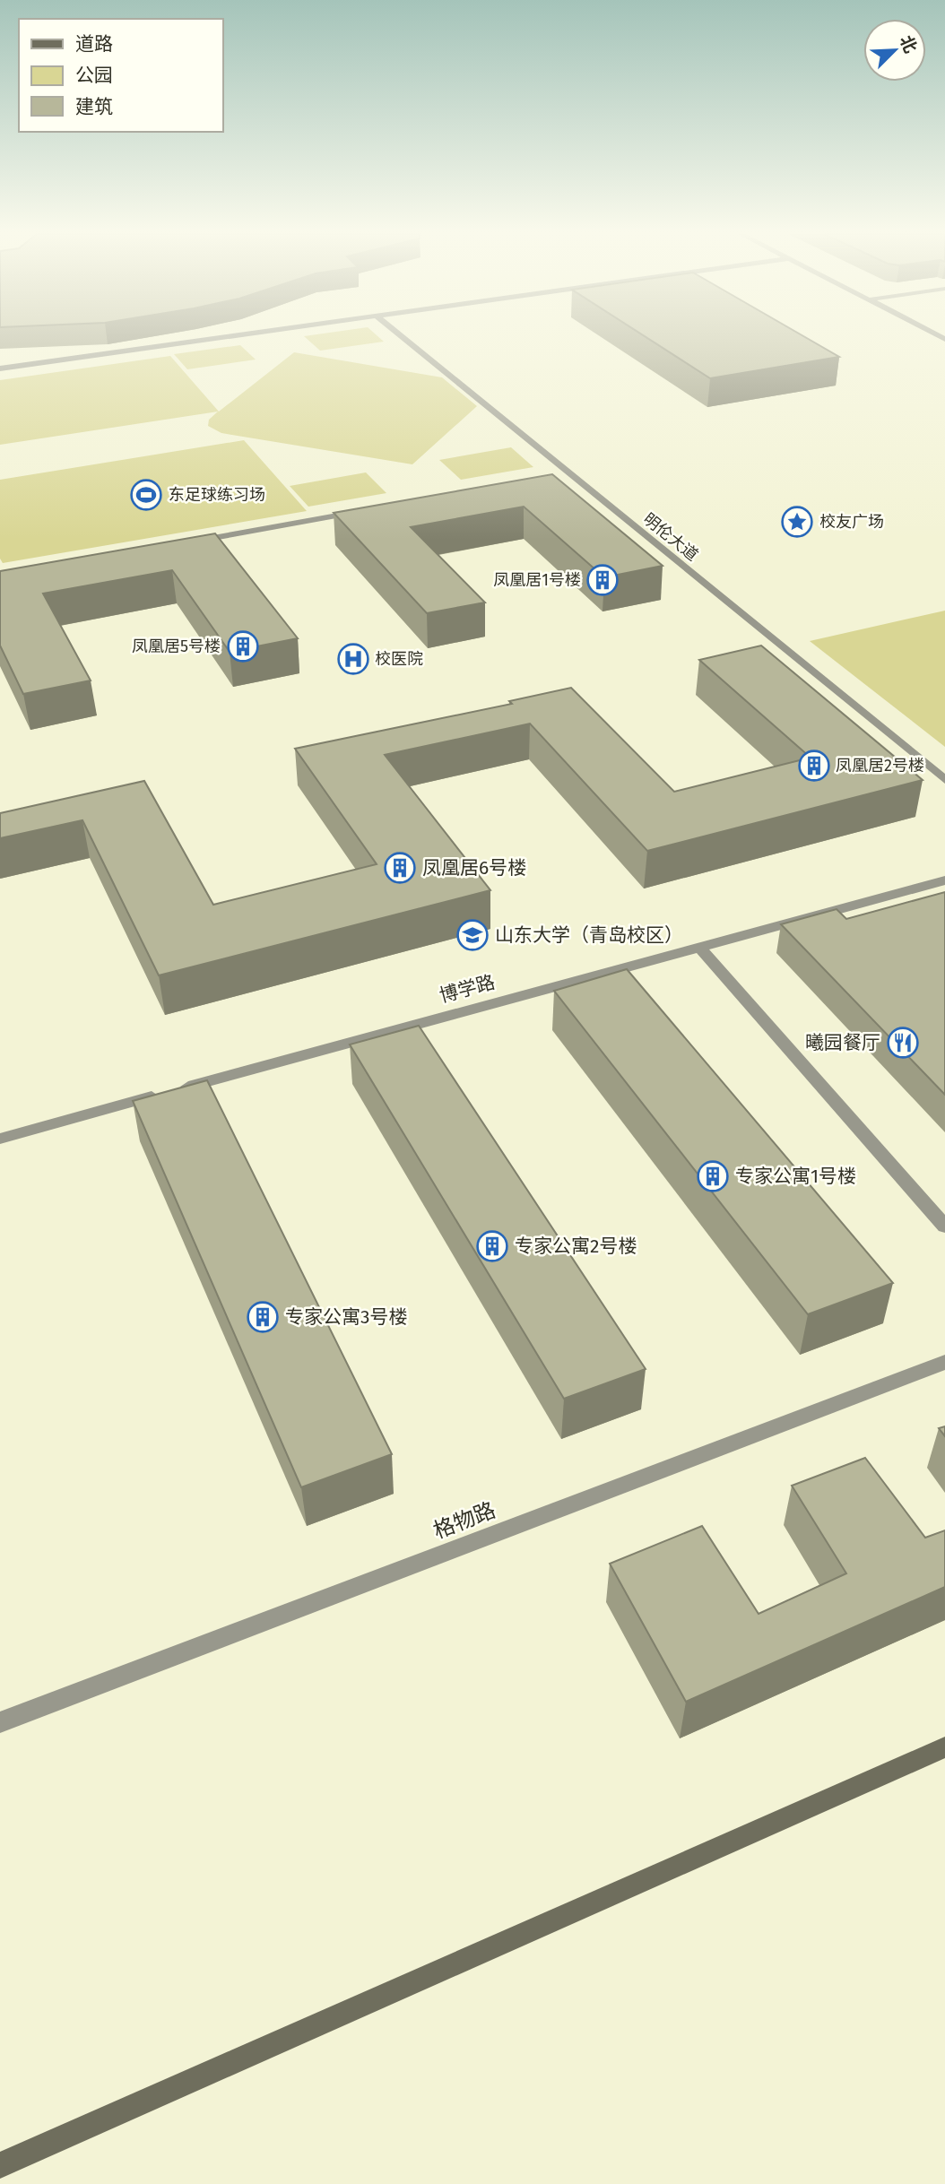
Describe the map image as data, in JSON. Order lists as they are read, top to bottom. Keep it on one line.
{"streets":{"lane":["明伦大道","博学路","格物路"]},"places":{"sports":["东足球练习场"],"place":["校友广场"],"building":["凤凰居1号楼","凤凰居5号楼","凤凰居2号楼","凤凰居6号楼","专家公寓1号楼","专家公寓2号楼","专家公寓3号楼"],"hospital":["校医院"],"school or university":["山东大学（青岛校区）"],"restaurant":["曦园餐厅"]},"legend":["道路","公园","建筑"],"north":"top right"}
